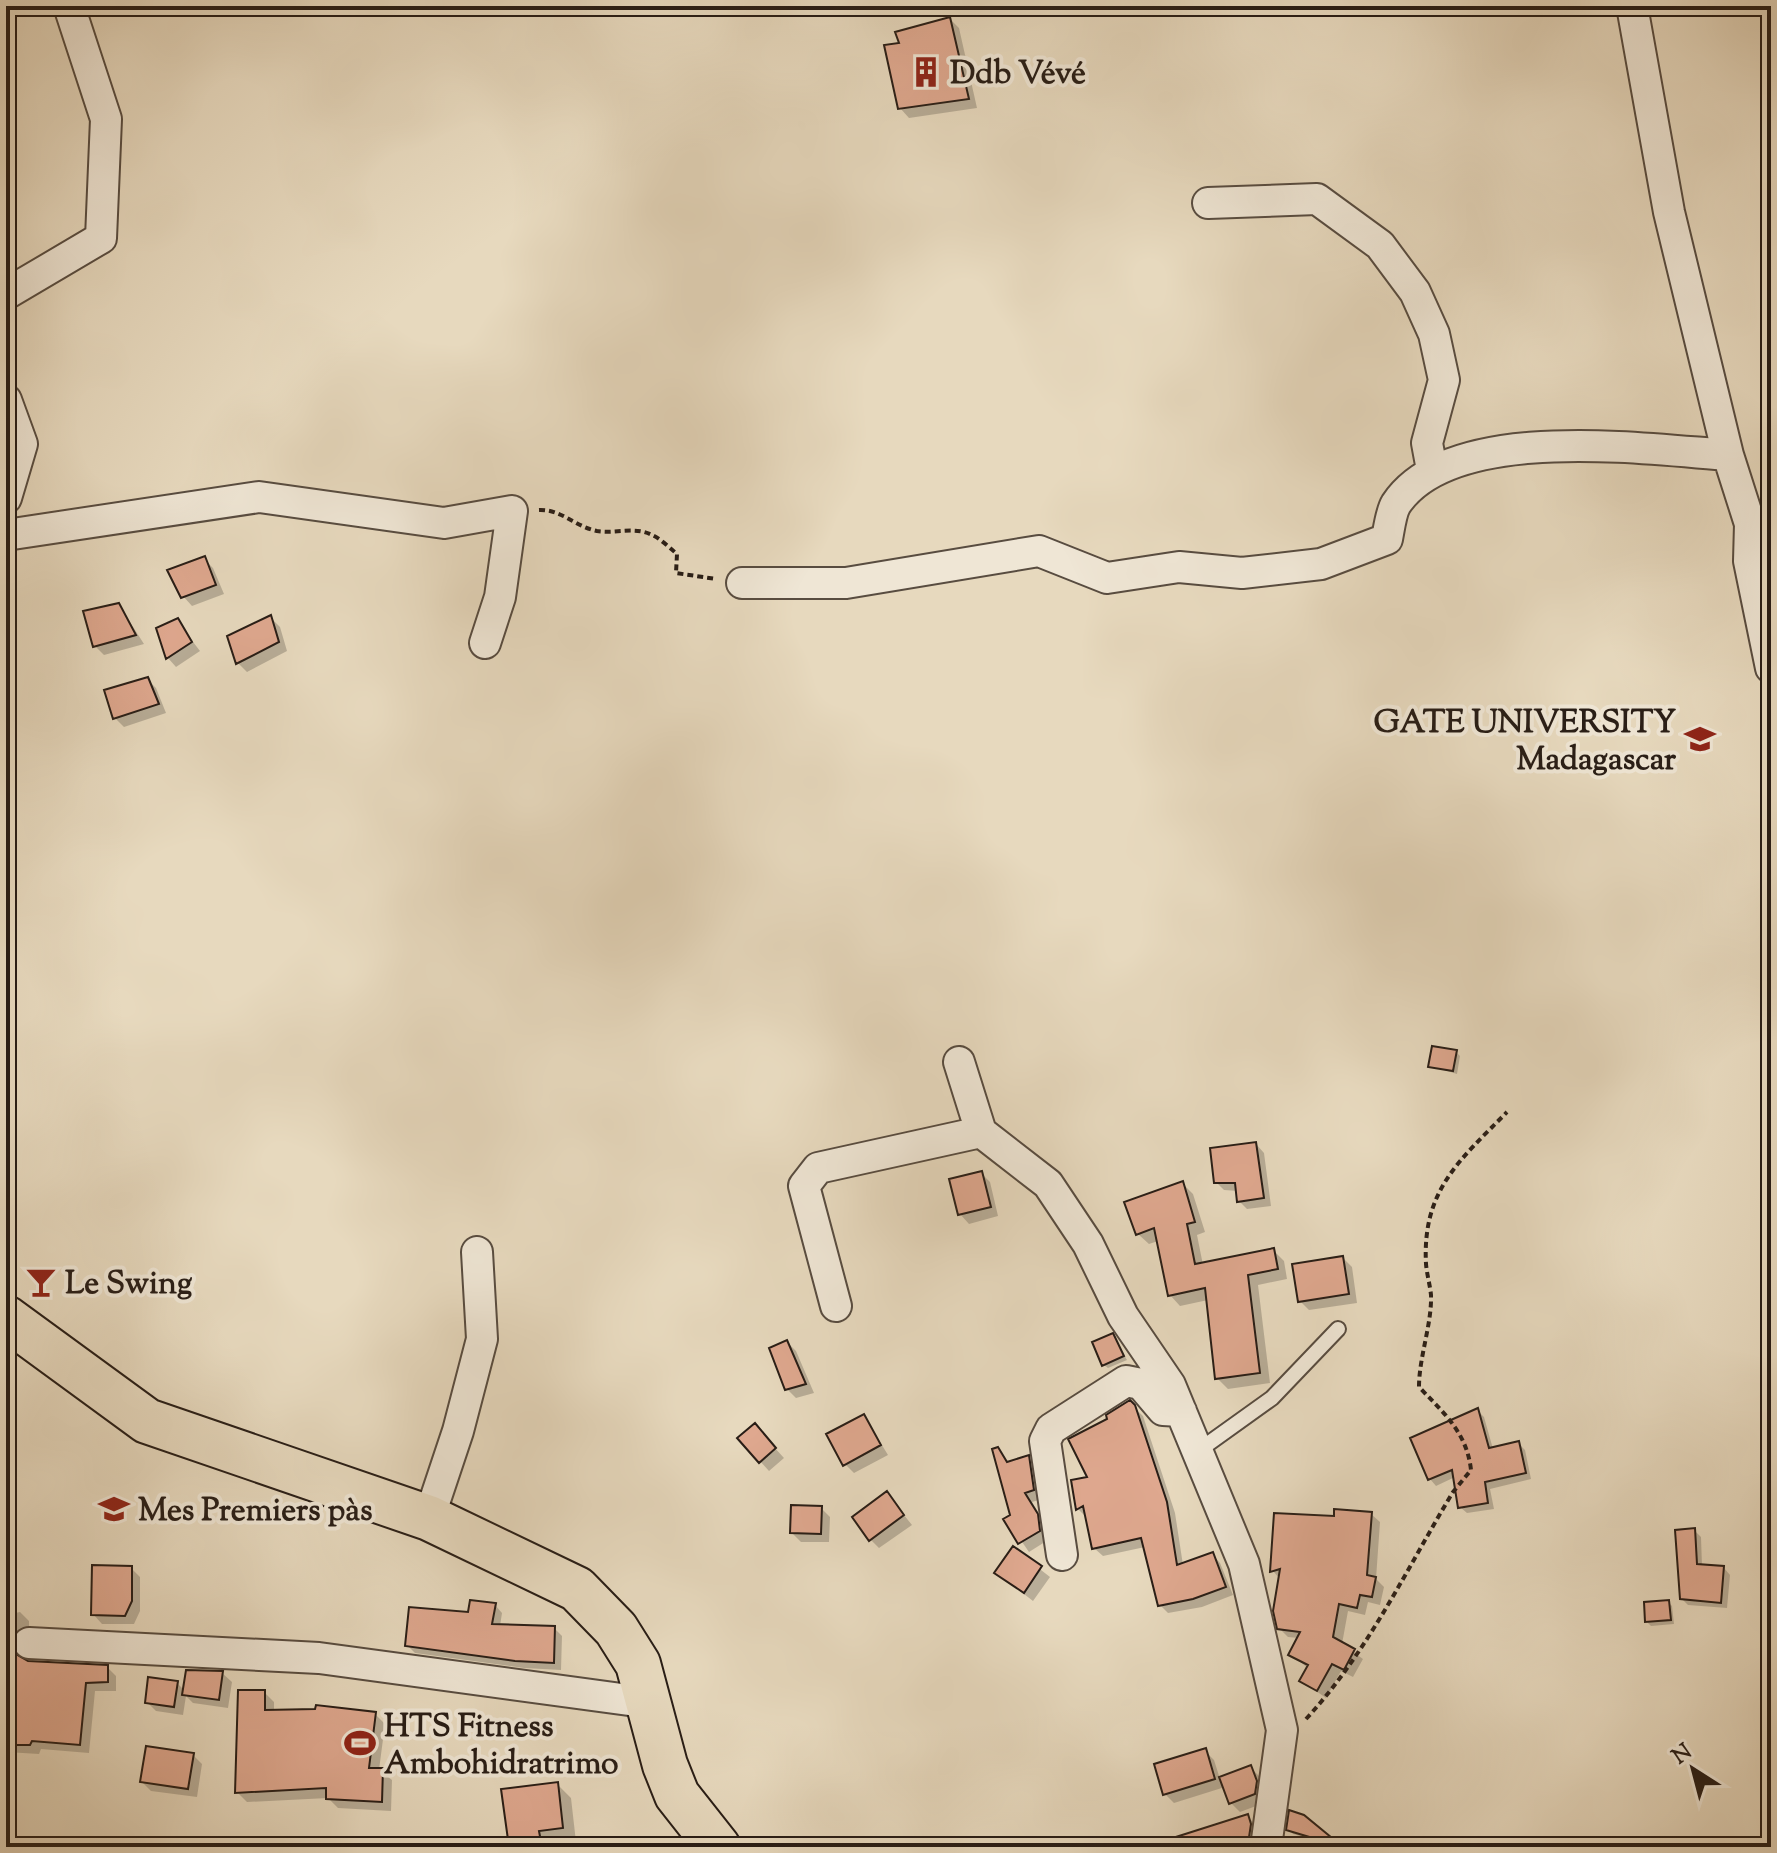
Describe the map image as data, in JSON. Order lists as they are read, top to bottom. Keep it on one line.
{"places":{"building":["Ddb Vévé"],"school or university":["GATE UNIVERSITY Madagascar","Mes Premiers pàs"],"bar":["Le Swing"],"sports":["HTS Fitness Ambohidratrimo"]},"north":"top left"}
